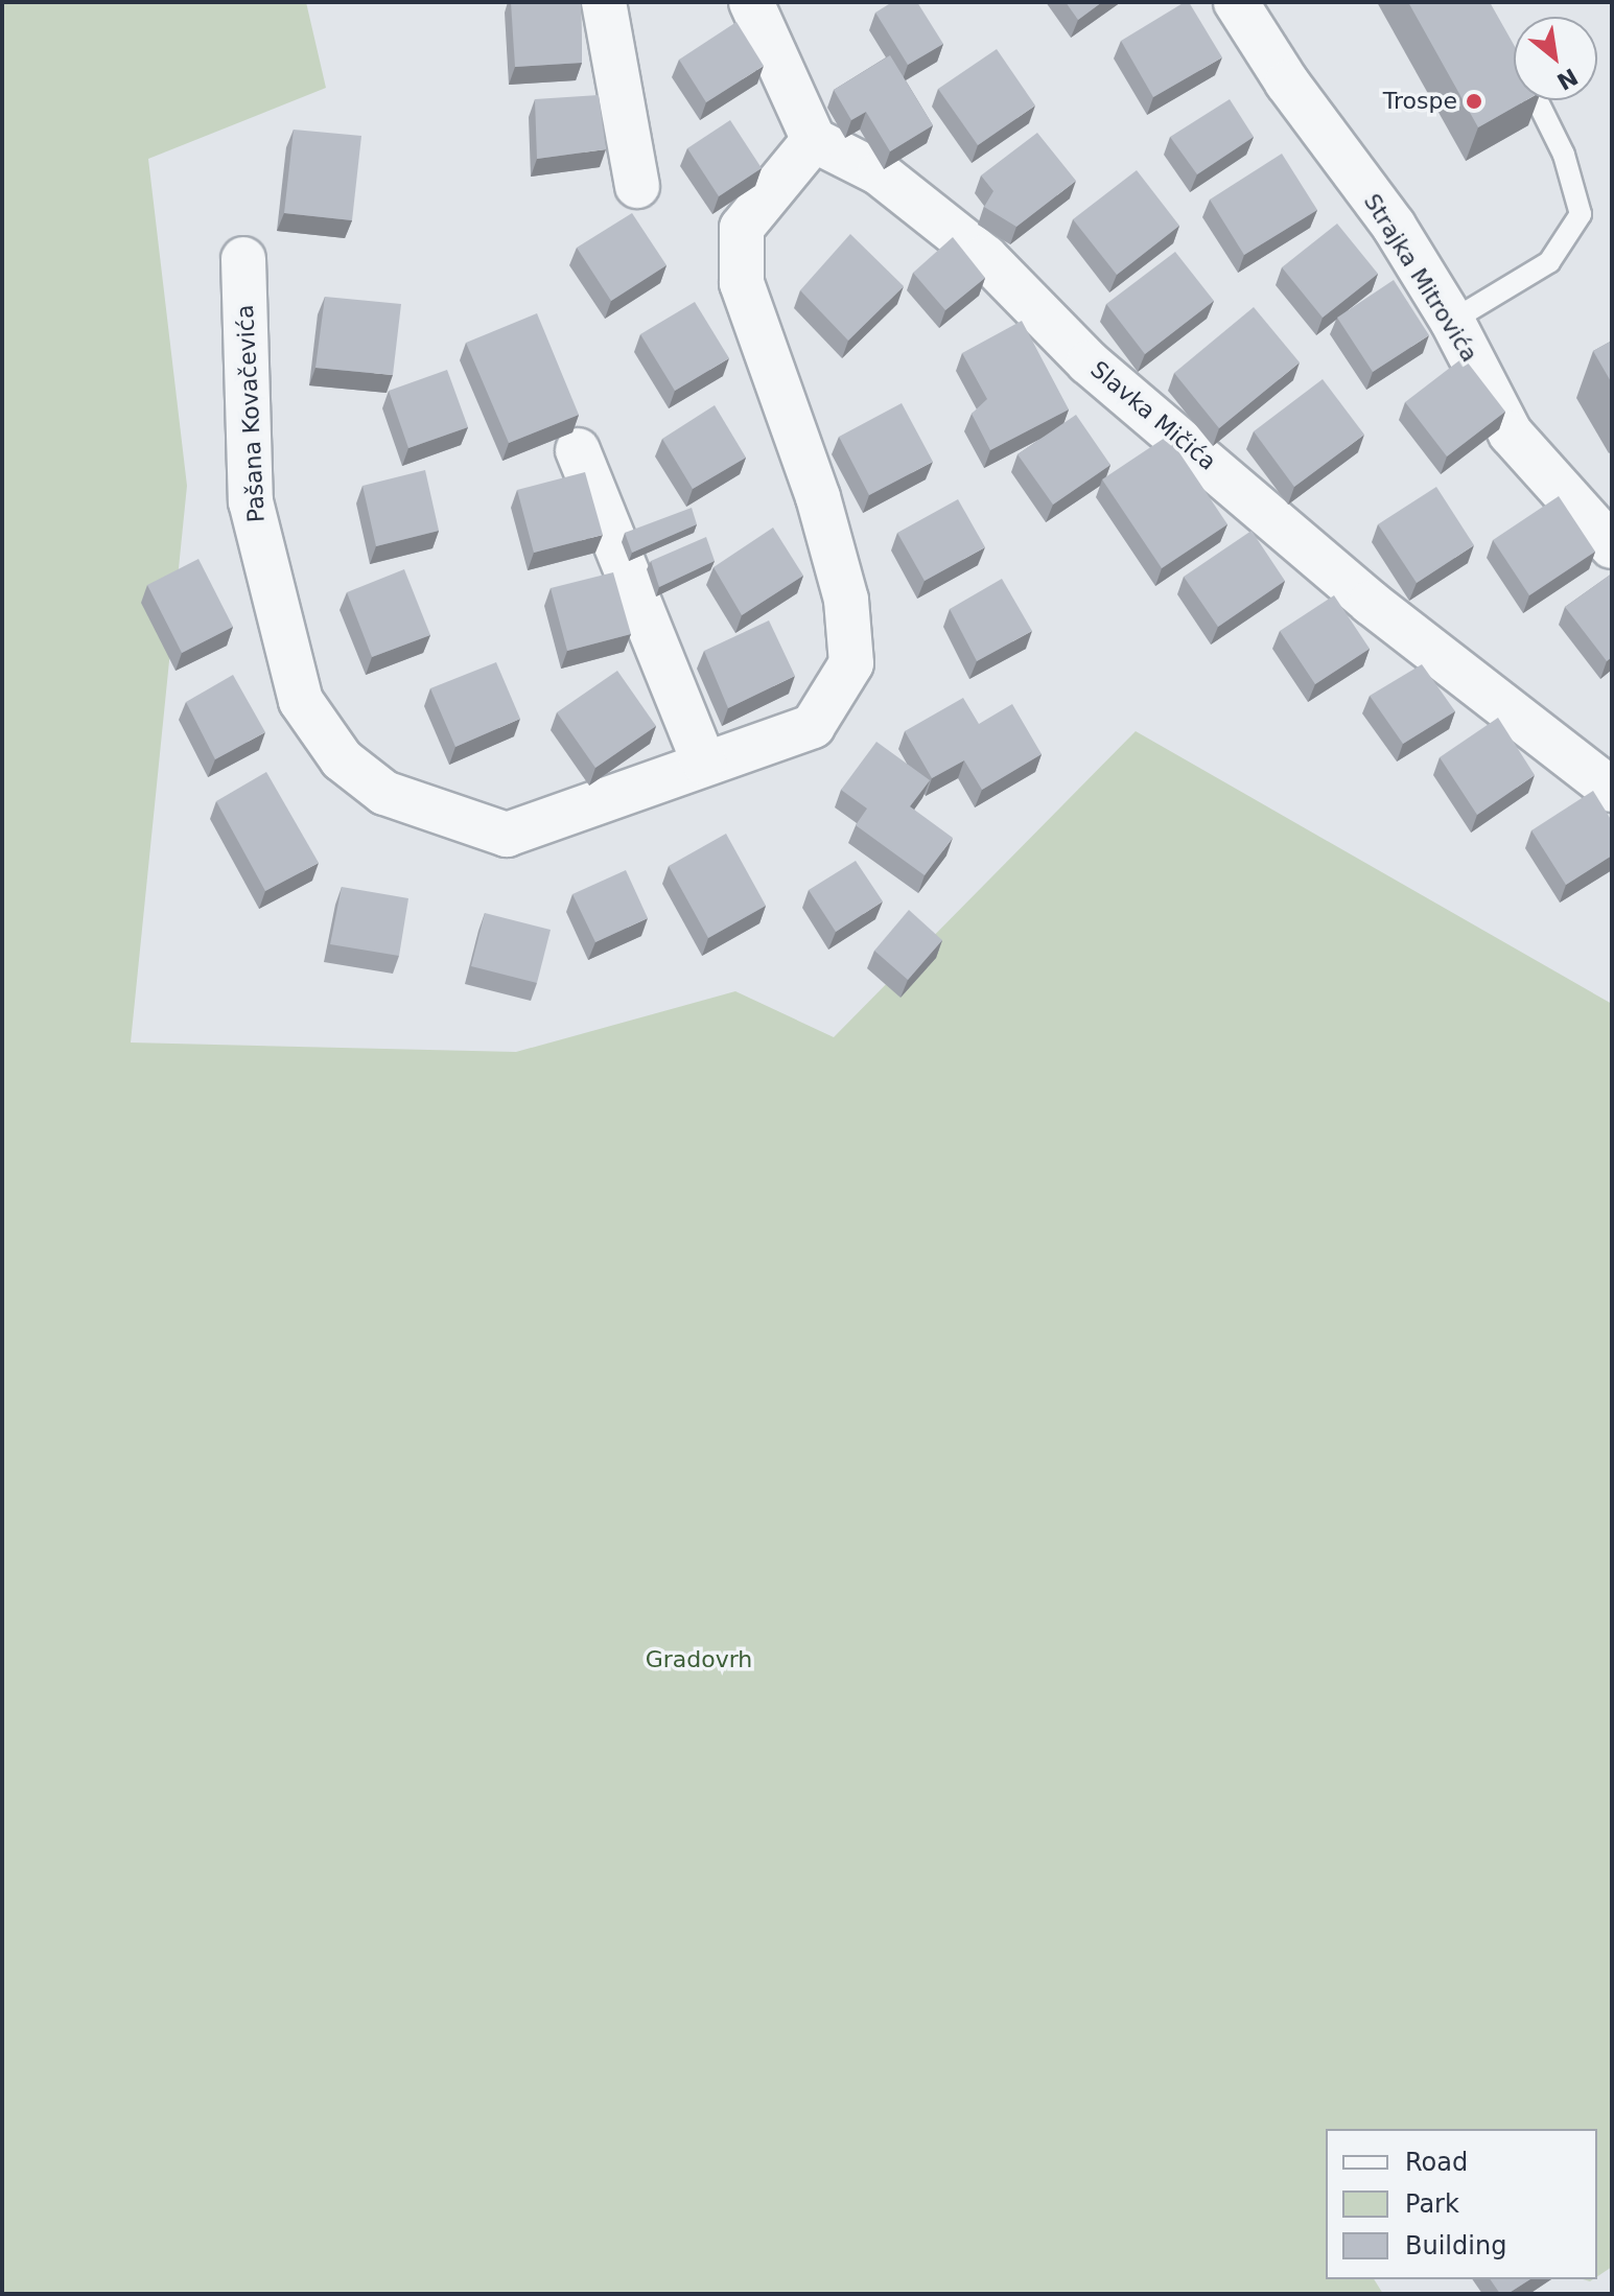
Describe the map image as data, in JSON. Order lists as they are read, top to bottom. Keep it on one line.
{"streets":{"street":["Strajka Mitrovića","Pašana Kovačevića","Slavka Mičića"]},"crossings":[["Pašana Kovačevića","Slavka Mičića"]],"parks":["Gradovrh"],"places":["Trospe"],"legend":["Road","Park","Building"],"north":"bottom right"}
